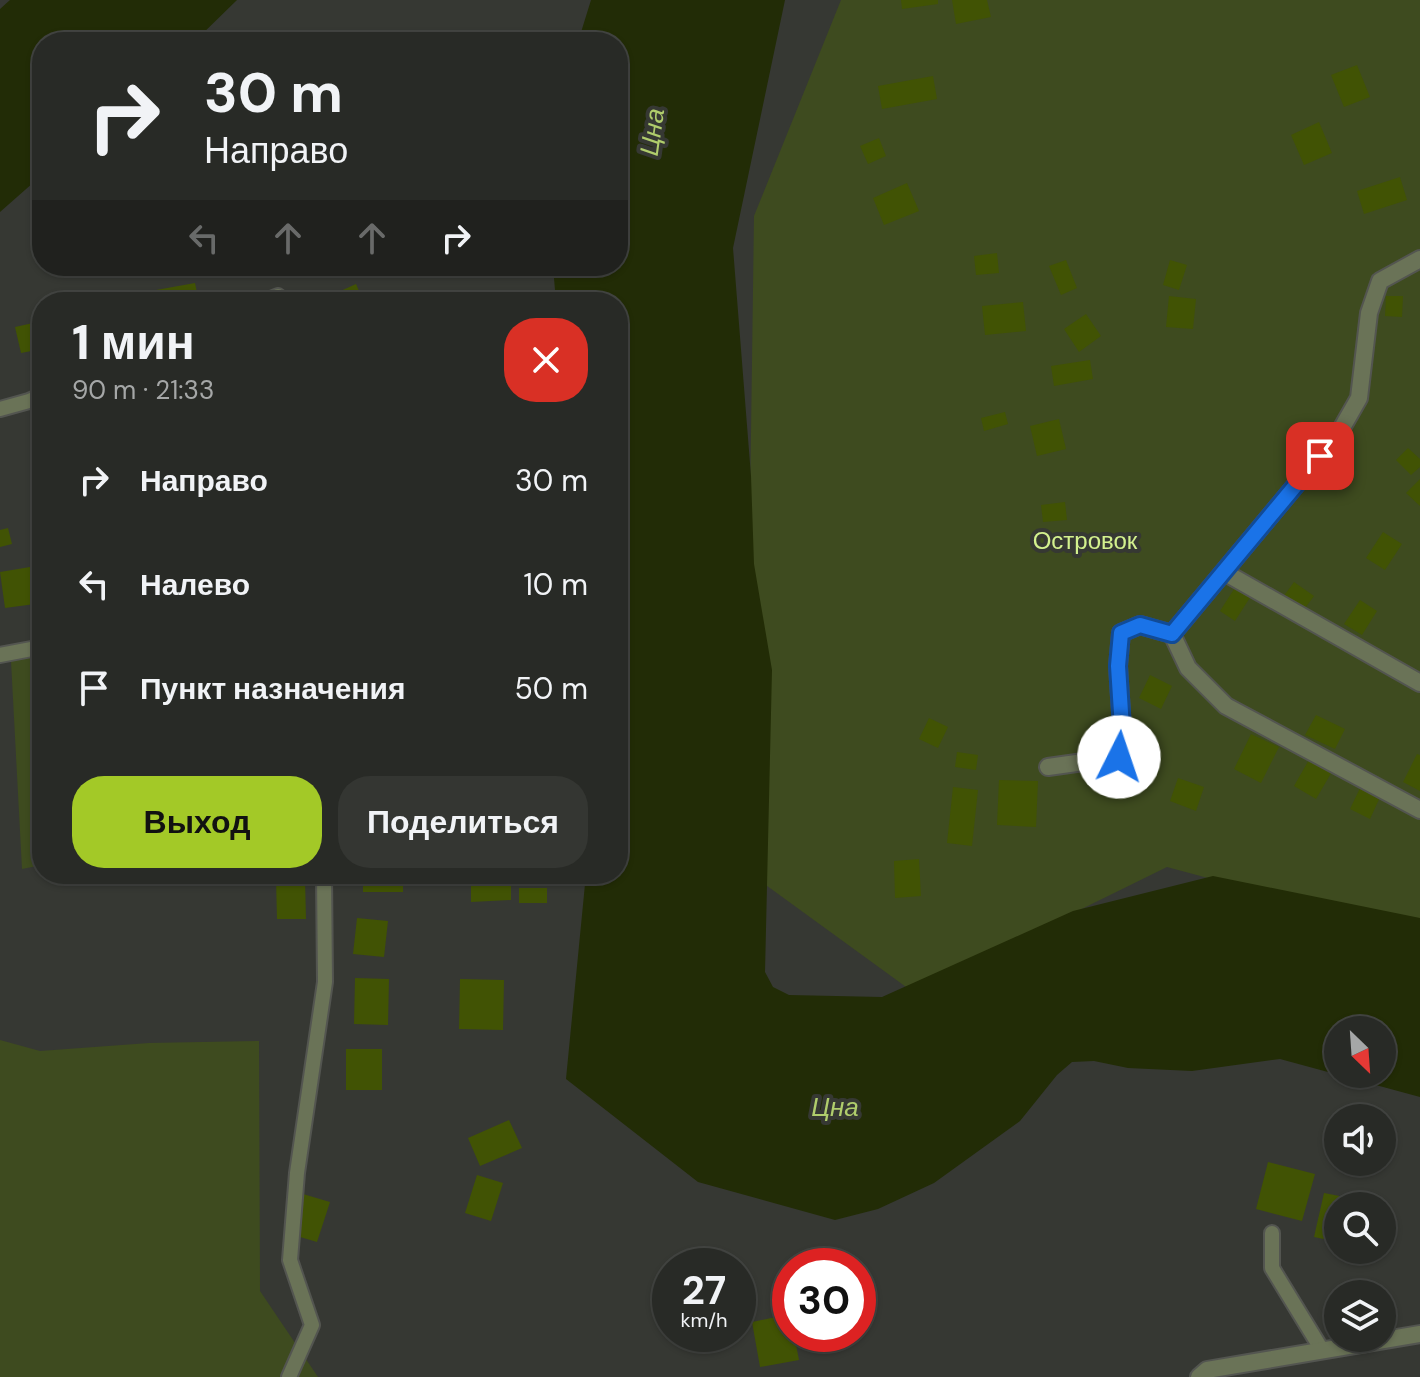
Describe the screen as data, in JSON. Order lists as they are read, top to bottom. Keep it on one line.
{"water":["Цна"],"parks":["Островок"],"north":"bottom right","page":{"turn":["30 m","Направо"],"heading":["1 мин","90 m · 21:33"],"list":[{"name":"Направо","value":"30 m"},{"name":"Налево","value":"10 m"},{"name":"Пункт назначения","value":"50 m"}],"buttons":["Выход","Поделиться"],"speed":"27 km/h","limit":"30"}}
